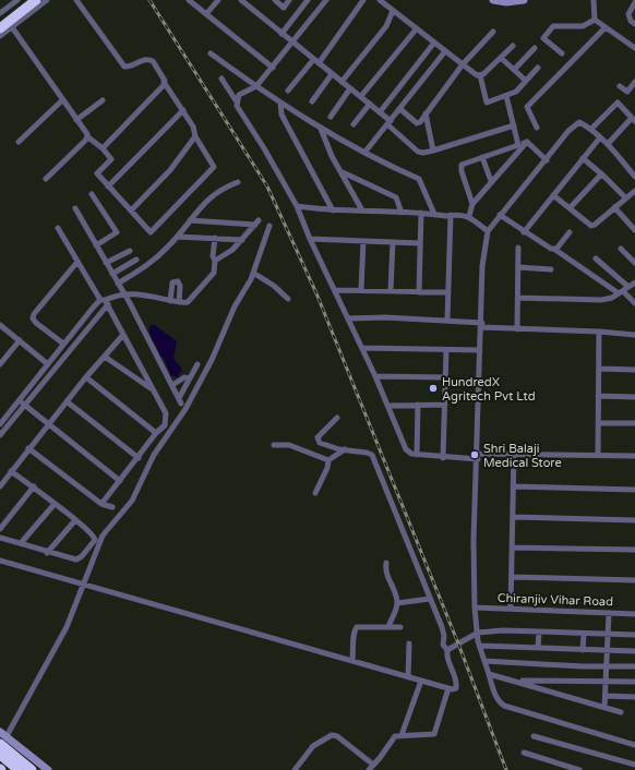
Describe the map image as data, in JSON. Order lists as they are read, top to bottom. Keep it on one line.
{"streets":{"street":["Chiranjiv Vihar Road"]},"places":["HundredX Agritech Pvt Ltd","Shri Balaji Medical Store"]}
